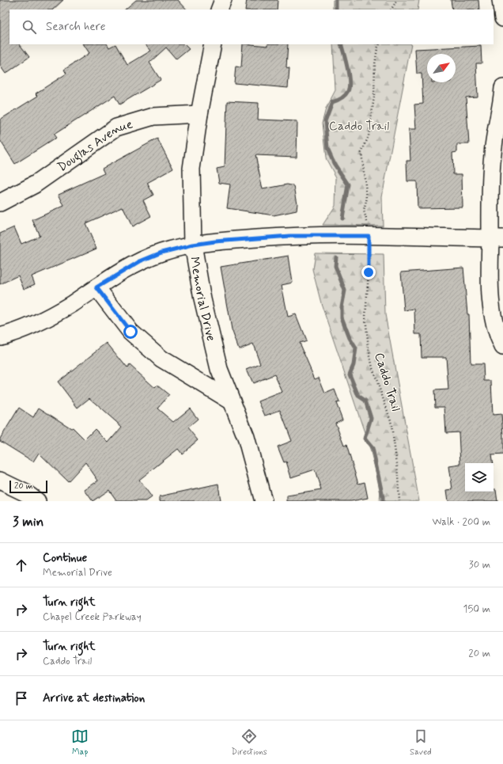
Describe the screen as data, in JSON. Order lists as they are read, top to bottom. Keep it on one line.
{"streets":{"street":["Douglas Avenue","Memorial Drive"],"path":["Caddo Trail"]},"crossings":[["Douglas Avenue","Memorial Drive"]],"parks":["Caddo Trail"],"scale_bar":"20 m","north":"top right","page":{"search":"Search here","scale":"20 m","heading":["3 min","Walk · 200 m"],"list":[["Continue","Memorial Drive","30 m"],["Turn right","Chapel Creek Parkway","150 m"],["Turn right","Caddo Trail","20 m"],"Arrive at destination"],"nav":["Map","Directions","Saved"]}}
